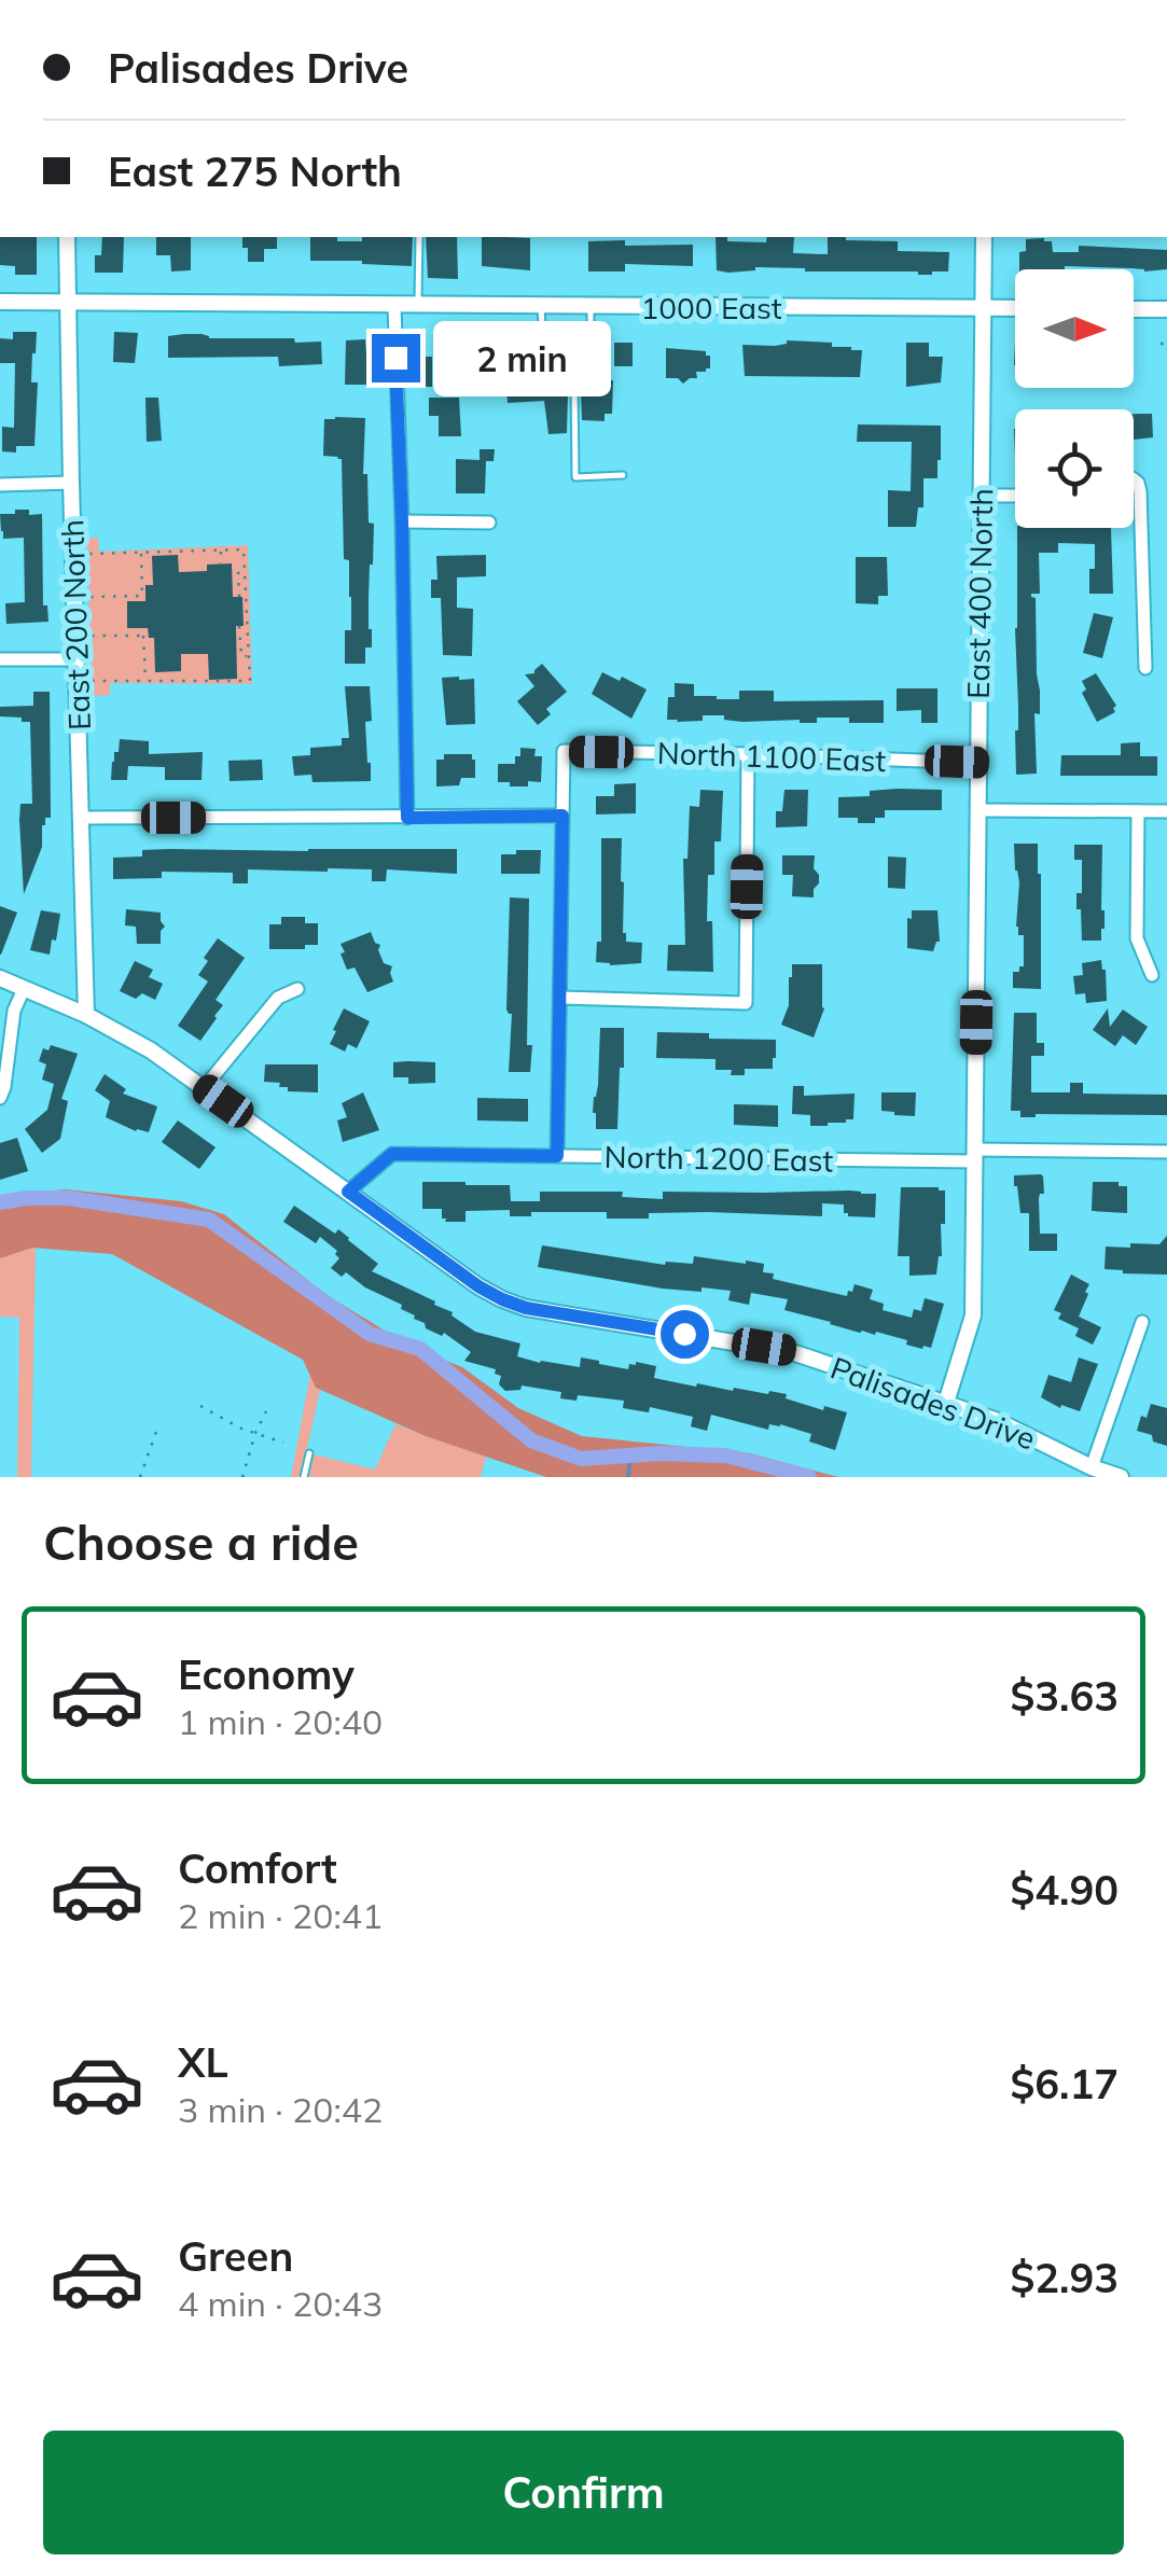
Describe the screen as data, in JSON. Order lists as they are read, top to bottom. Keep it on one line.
{"streets":{"street":["1000 East","East 400 North","East 200 North","North 1100 East","North 1200 East","Palisades Drive"]},"crossings":[["1000 East","East 400 North"],["1000 East","East 200 North"],["East 400 North","North 1100 East"],["East 400 North","North 1200 East"],["East 400 North","Palisades Drive"],["East 200 North","Palisades Drive"],["North 1200 East","Palisades Drive"]],"north":"right","page":{"banner":["Palisades Drive","East 275 North"],"bubble":"2 min","heading":"Choose a ride","list":[{"name":"Economy","note":"1 min · 20:40","value":"$3.63"},{"name":"Comfort","note":"2 min · 20:41","value":"$4.90"},{"name":"XL","note":"3 min · 20:42","value":"$6.17"},{"name":"Green","note":"4 min · 20:43","value":"$2.93"}],"buttons":"Confirm"}}
